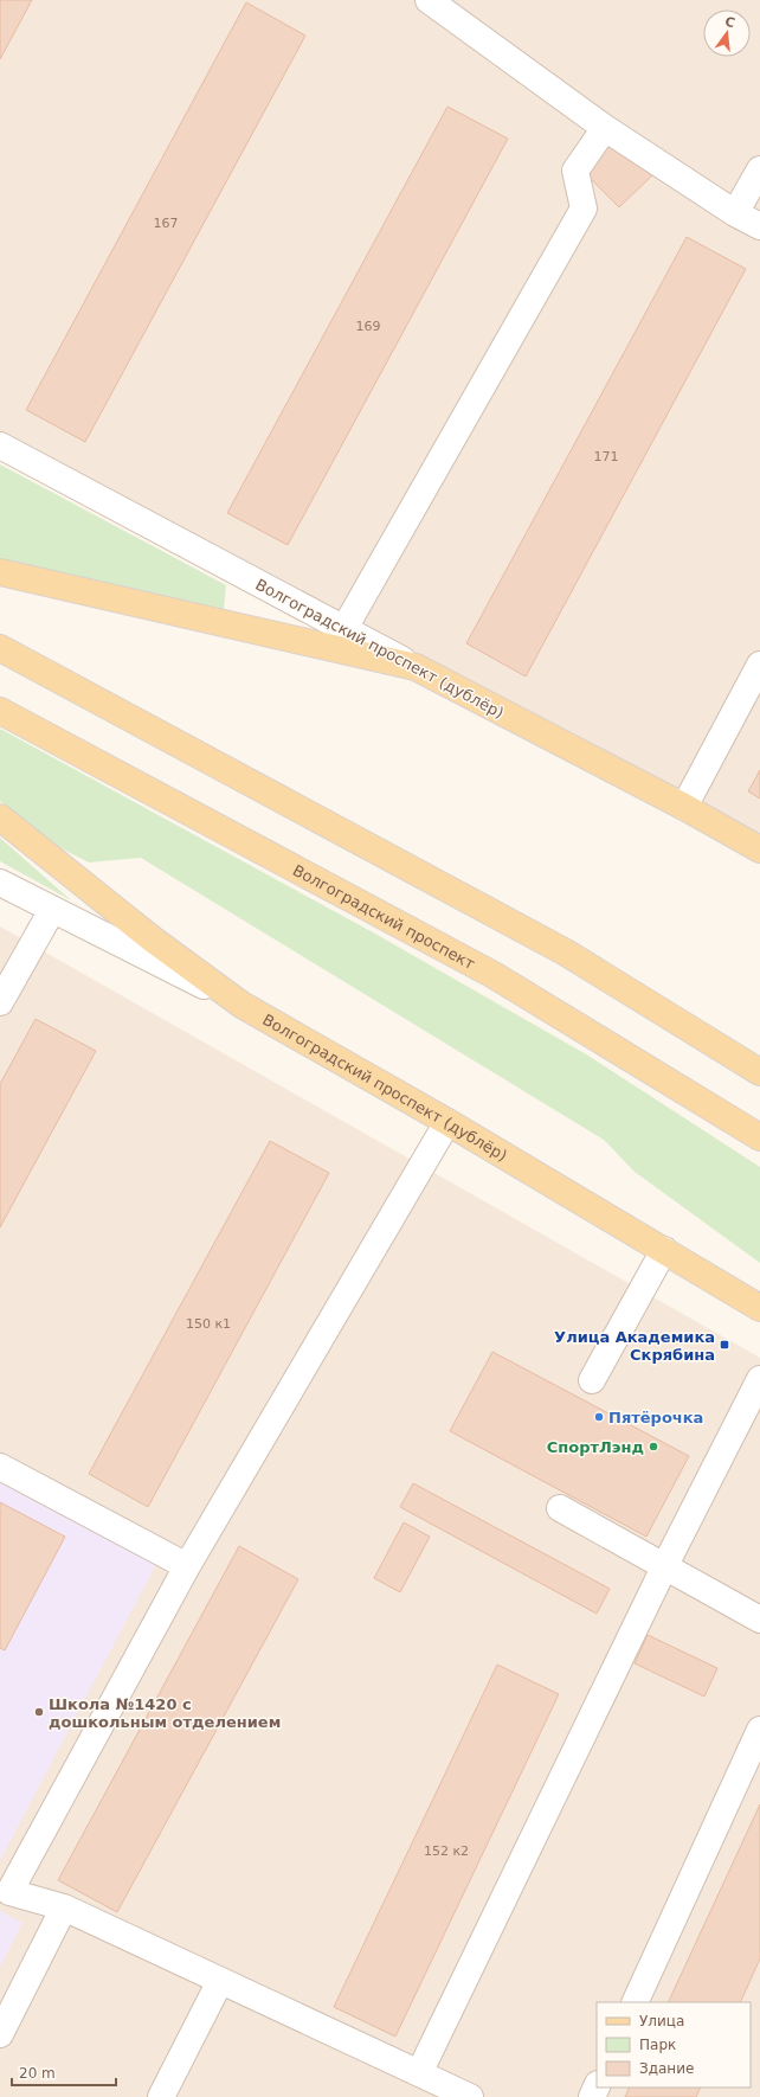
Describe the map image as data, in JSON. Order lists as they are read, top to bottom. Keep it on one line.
{"streets":{"main road":["Волгоградский проспект (дублёр)","Волгоградский проспект"]},"places":{"transit":["Улица Академика Скрябина"],"other":["Пятёрочка","СпортЛэнд","Школа №1420 с дошкольным отделением"]},"house_numbers":["167","169","171","150 к1","152 к2"],"legend":["Улица","Парк","Здание"],"scale_bar":"20 m","north":"top"}
